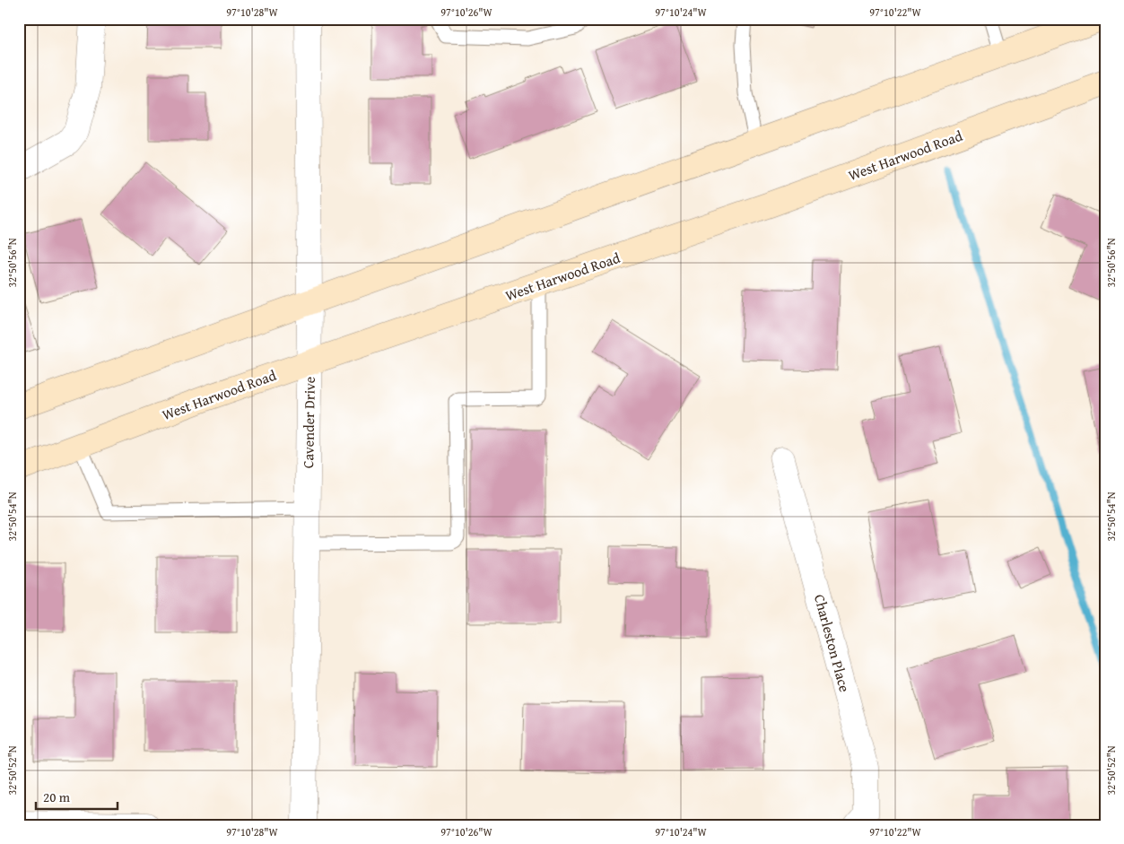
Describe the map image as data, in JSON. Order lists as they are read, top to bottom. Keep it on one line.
{"streets":{"main road":["West Harwood Road"],"street":["Cavender Drive","Charleston Place"]},"crossings":[["West Harwood Road","Cavender Drive"]],"scale_bar":"20 m","coordinates":["97°10'28\"W","97°10'26\"W","97°10'24\"W","97°10'22\"W","32°50'56\"N","32°50'54\"N","32°50'52\"N"]}
